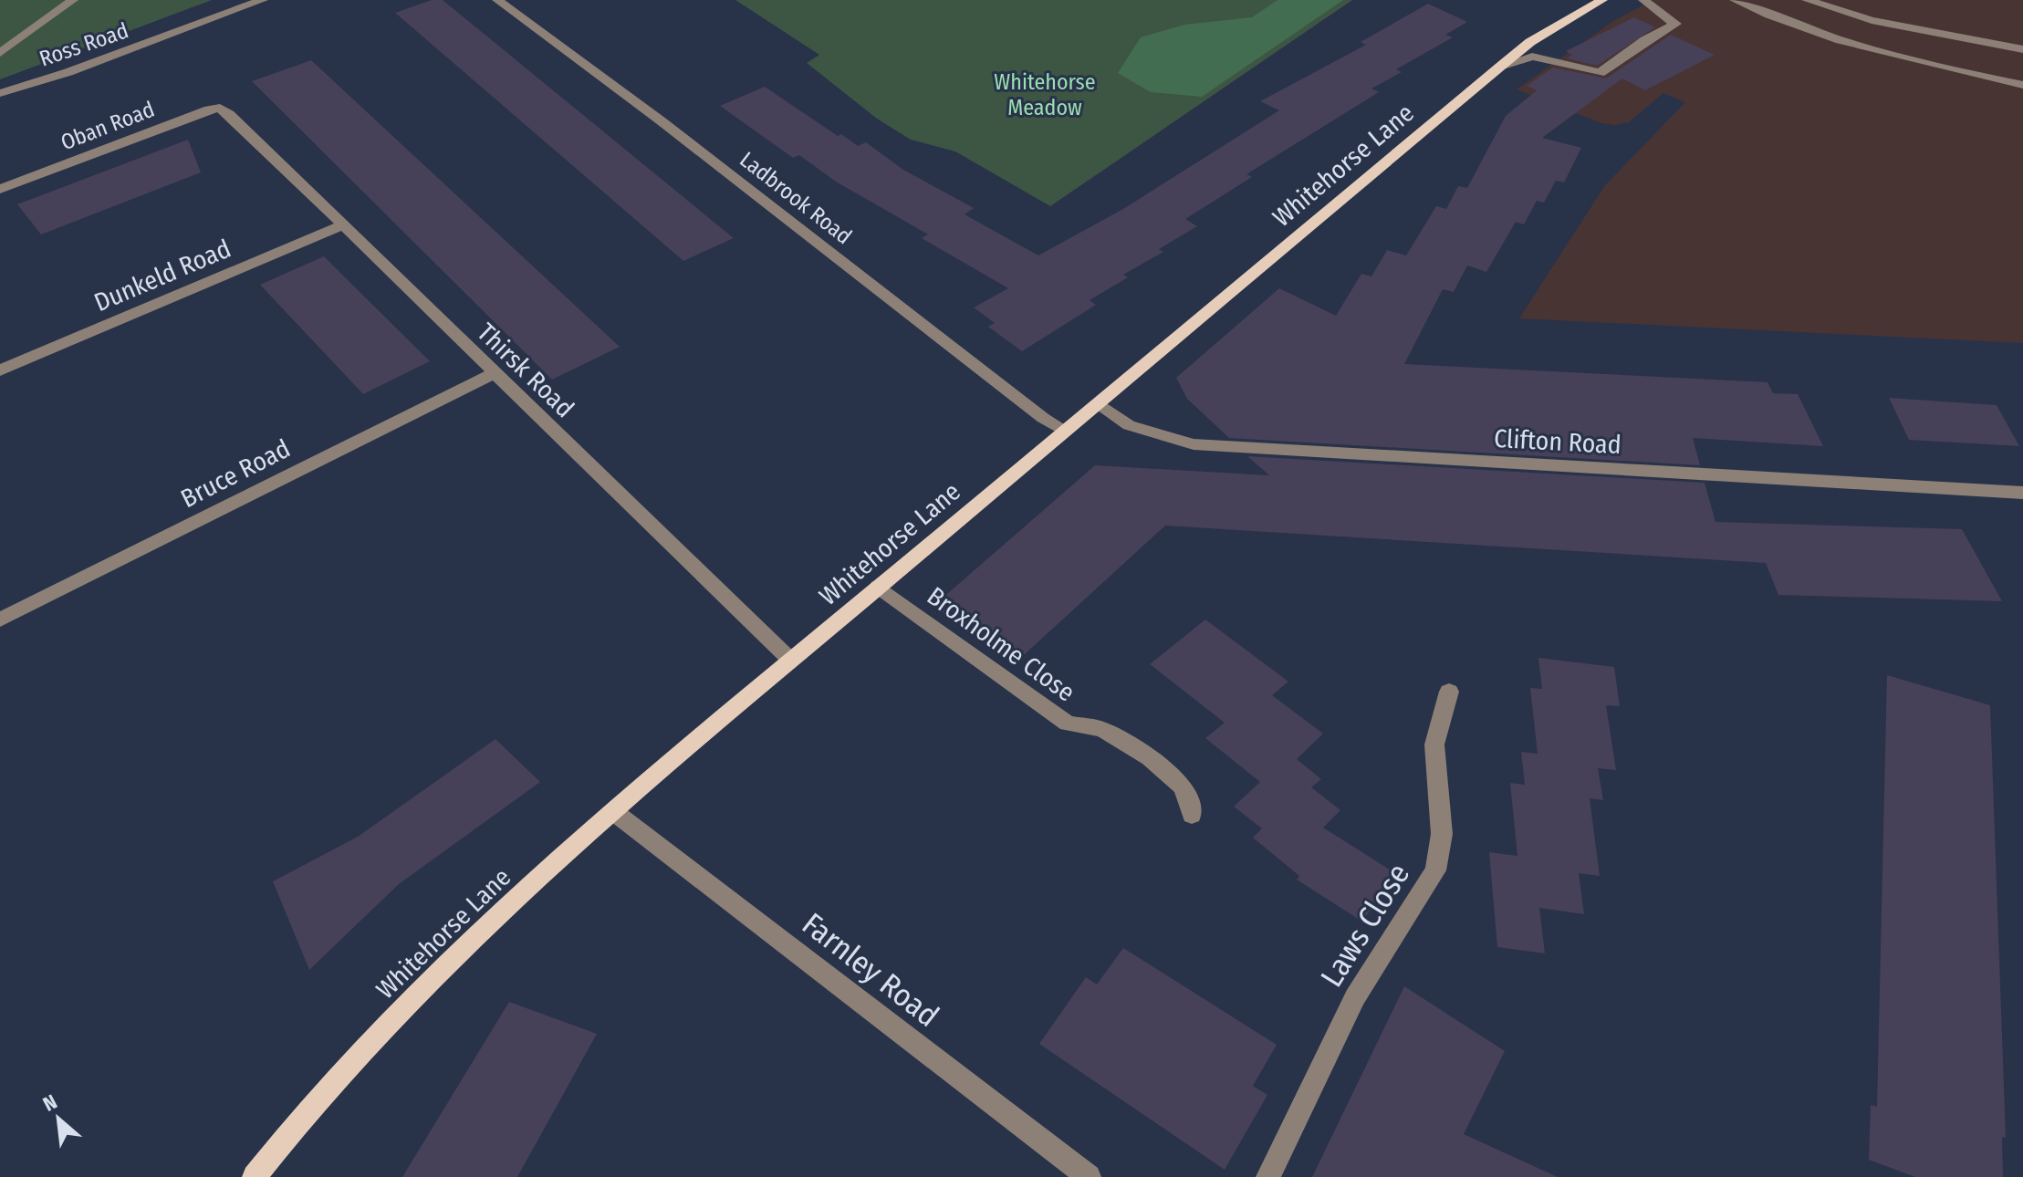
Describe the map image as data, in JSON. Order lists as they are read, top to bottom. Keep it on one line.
{"streets":{"main road":["Whitehorse Lane"],"street":["Ross Road","Oban Road","Ladbrook Road","Dunkeld Road","Thirsk Road","Clifton Road","Bruce Road","Broxholme Close","Laws Close","Farnley Road"]},"crossings":[["Oban Road","Thirsk Road"],["Whitehorse Lane","Ladbrook Road"],["Whitehorse Lane","Thirsk Road"],["Whitehorse Lane","Clifton Road"],["Whitehorse Lane","Broxholme Close"],["Whitehorse Lane","Farnley Road"],["Dunkeld Road","Thirsk Road"],["Thirsk Road","Bruce Road"]],"parks":["Whitehorse Meadow"],"north":"top left"}
